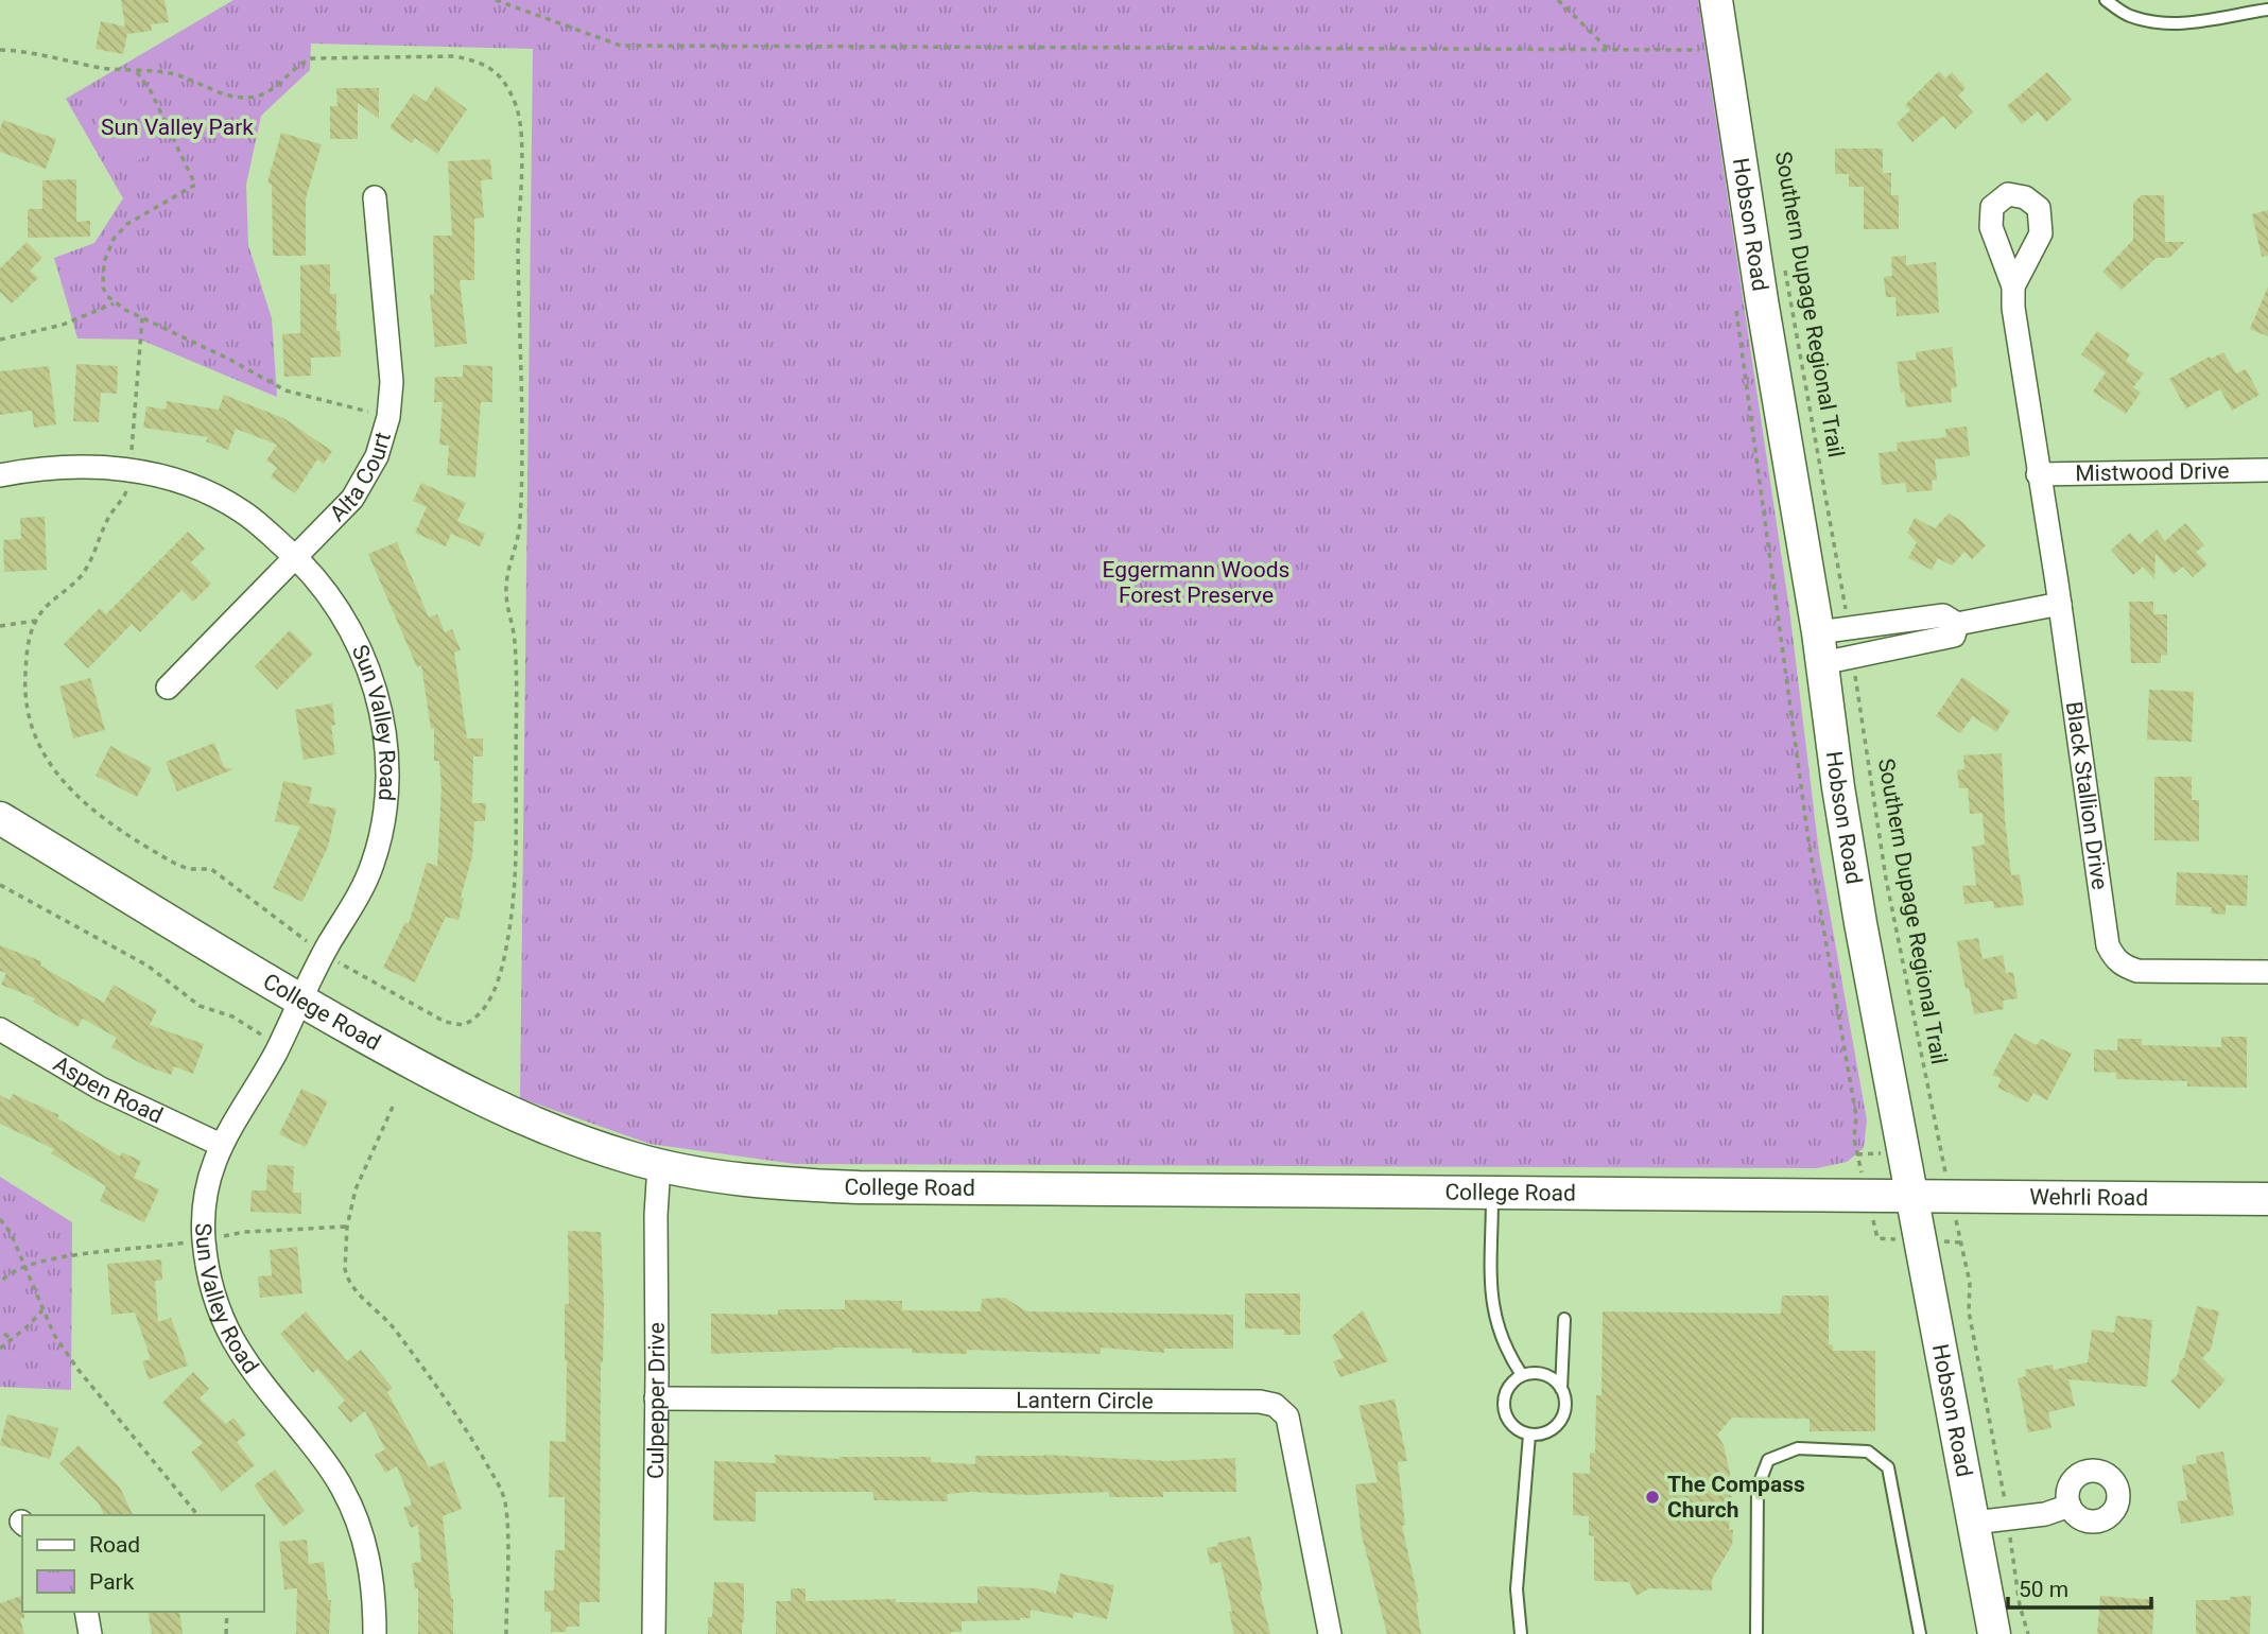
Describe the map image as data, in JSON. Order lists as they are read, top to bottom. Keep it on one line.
{"streets":{"main road":["Hobson Road","College Road","Wehrli Road"],"street":["Mistwood Drive","Alta Court","Sun Valley Road","Black Stallion Drive","Aspen Road","Culpepper Drive","Lantern Circle"],"path":["Southern Dupage Regional Trail"]},"crossings":[["Hobson Road","College Road"],["Hobson Road","Wehrli Road"],["Mistwood Drive","Black Stallion Drive"],["Alta Court","Sun Valley Road"],["Sun Valley Road","College Road"],["Sun Valley Road","Aspen Road"],["College Road","Wehrli Road"],["College Road","Culpepper Drive"],["Culpepper Drive","Lantern Circle"]],"parks":["Sun Valley Park","Eggermann Woods Forest Preserve"],"places":["The Compass Church"],"legend":["Road","Park"],"scale_bar":"50 m"}
